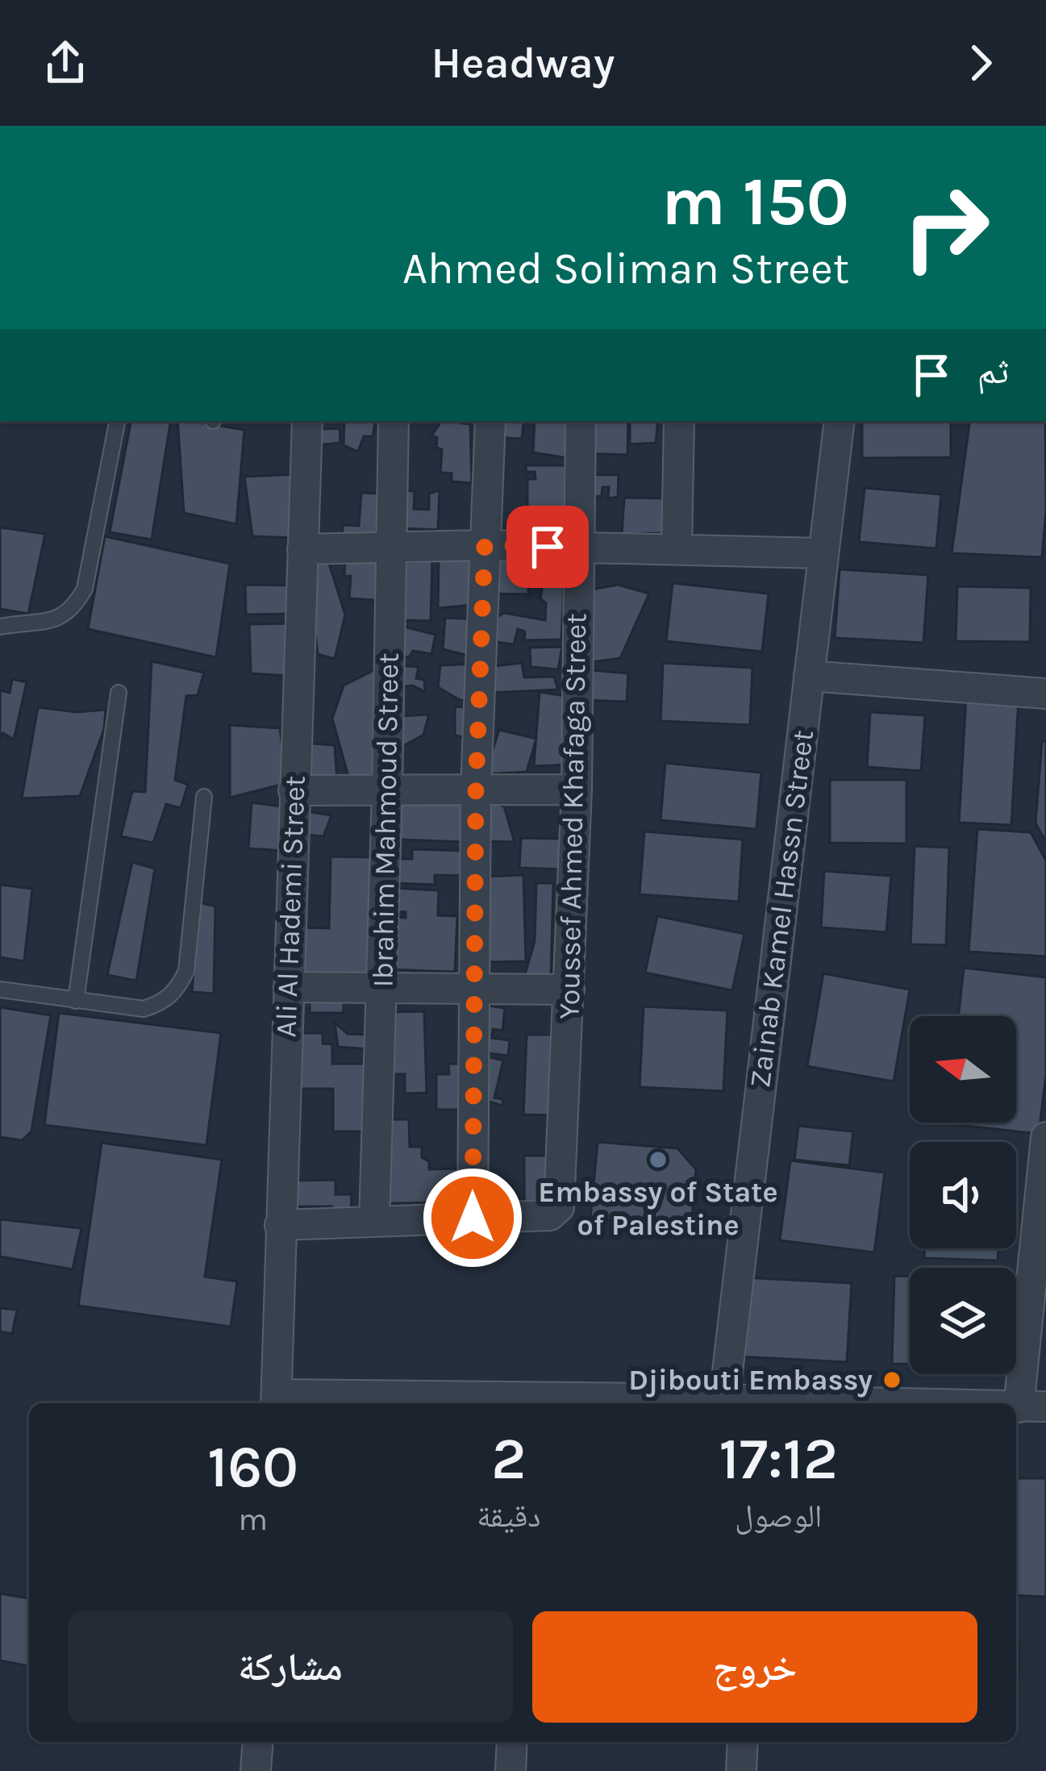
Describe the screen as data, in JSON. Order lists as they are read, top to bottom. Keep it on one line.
{"streets":{"street":["Youssef Ahmed Khafaga Street","Ibrahim Mahmoud Street","Ali Al Hademi Street","Zainab Kamel Hassn Street"]},"places":["Embassy of State of Palestine","Djibouti Embassy"],"north":"left","page":{"header":"Headway","turn":["150 m","Ahmed Soliman Street"],"then":"ثم","eta":["17:12","الوصول","2","دقيقة","160","m"],"buttons":["خروج","مشاركة"]}}
